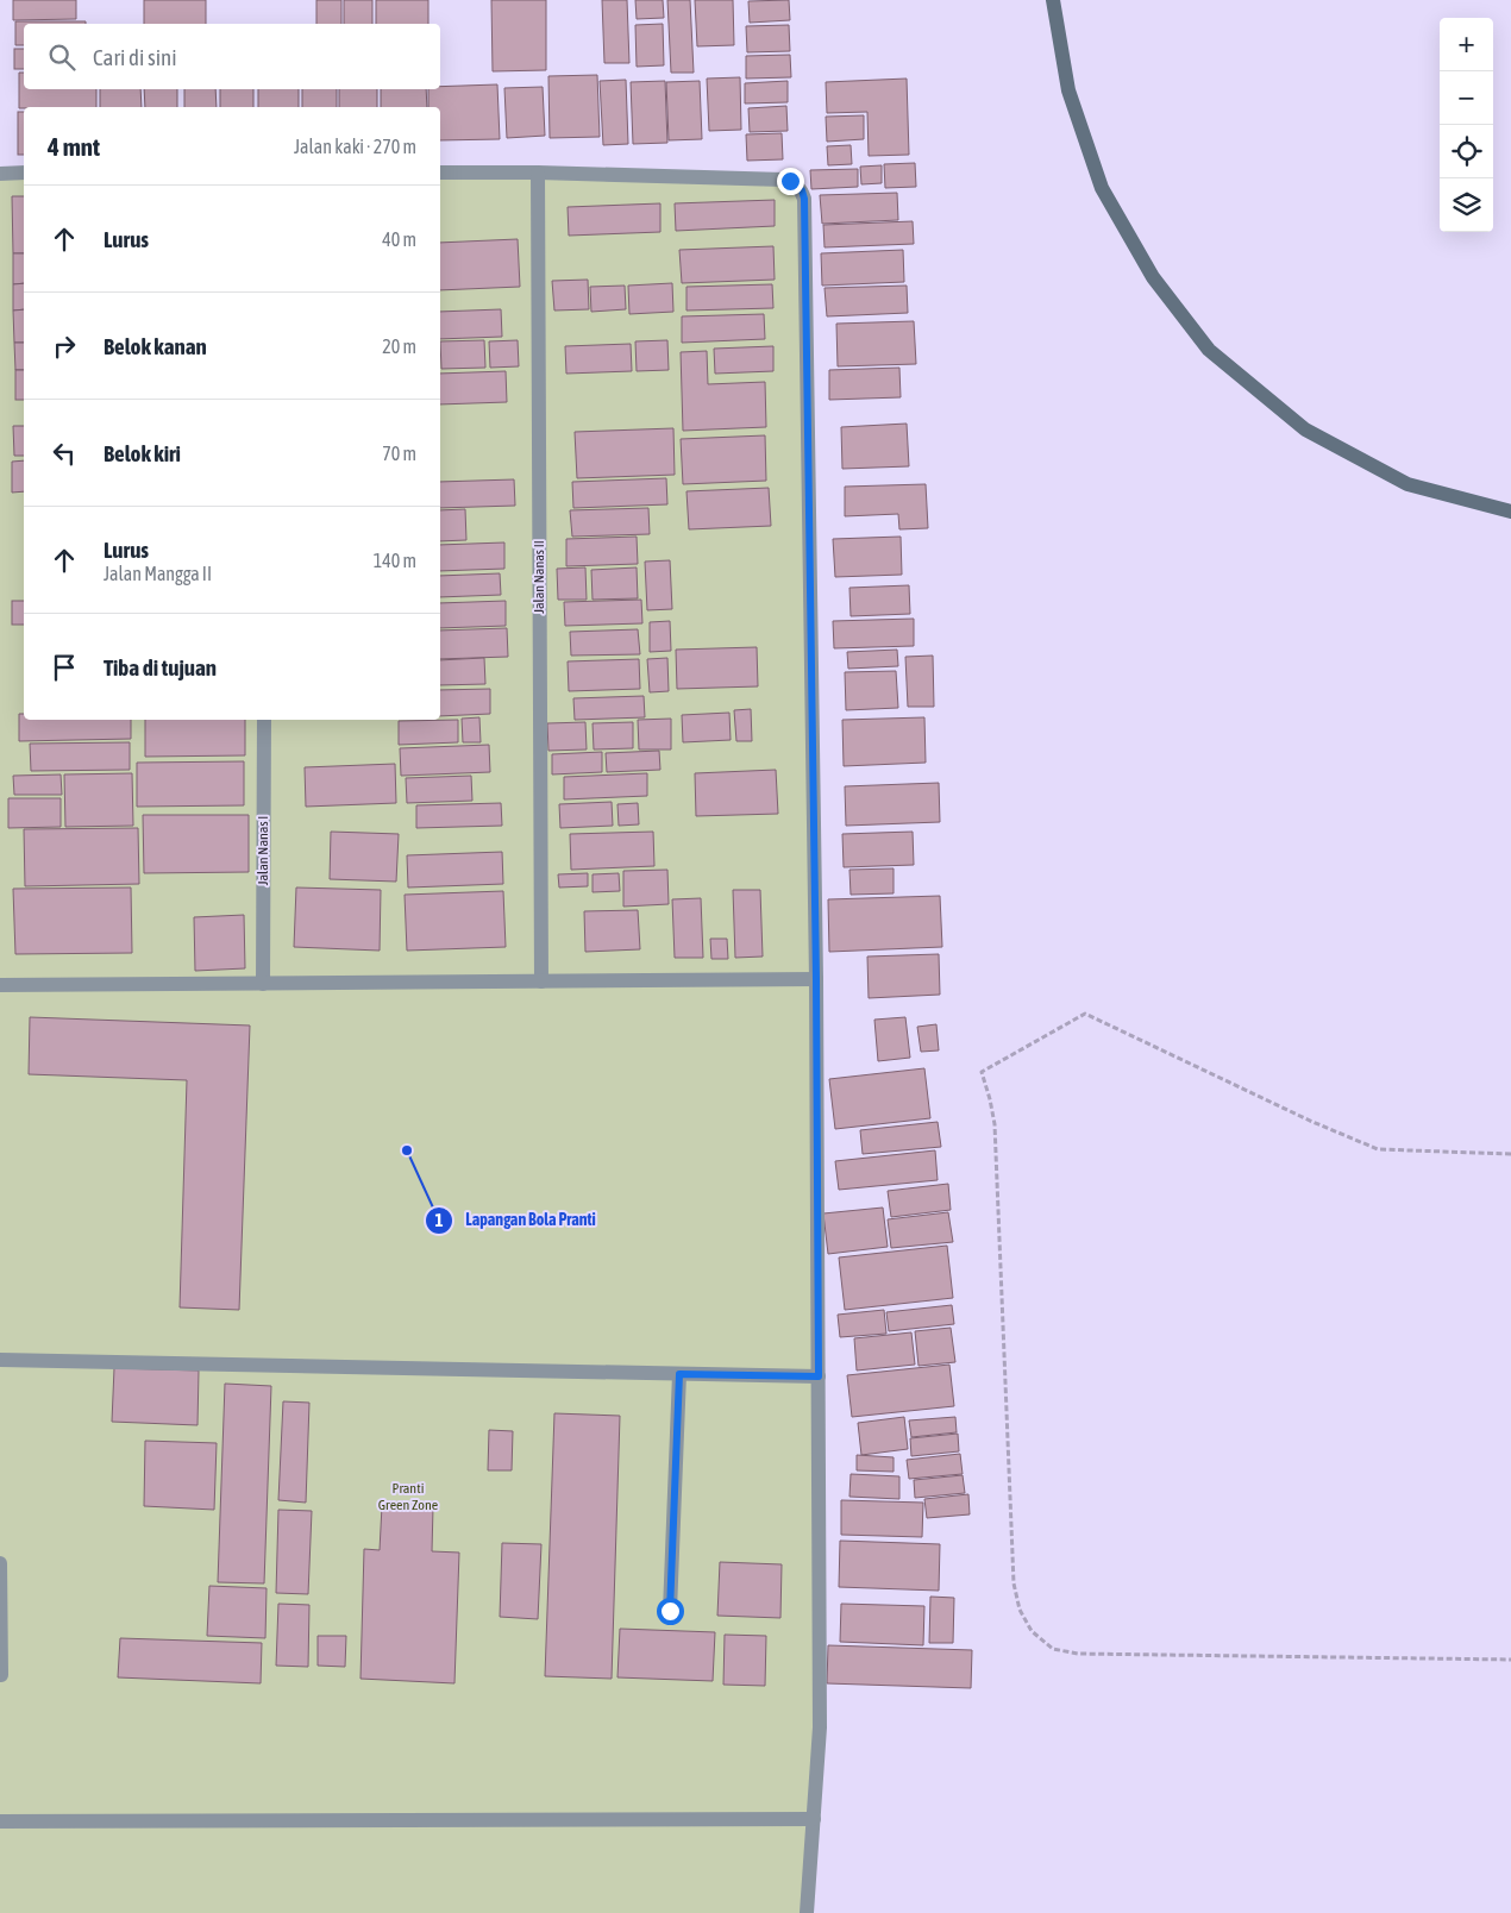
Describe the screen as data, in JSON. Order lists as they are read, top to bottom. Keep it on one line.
{"streets":{"street":["Jalan Nanas II","Jalan Nanas I"]},"parks":["Pranti Green Zone"],"places":["Lapangan Bola Pranti"],"page":{"map_buttons":["+","−"],"search":"Cari di sini","heading":["4 mnt","Jalan kaki · 270 m"],"list":[["Lurus","40 m"],["Belok kanan","20 m"],["Belok kiri","70 m"],["Lurus","Jalan Mangga II","140 m"],"Tiba di tujuan"]}}
